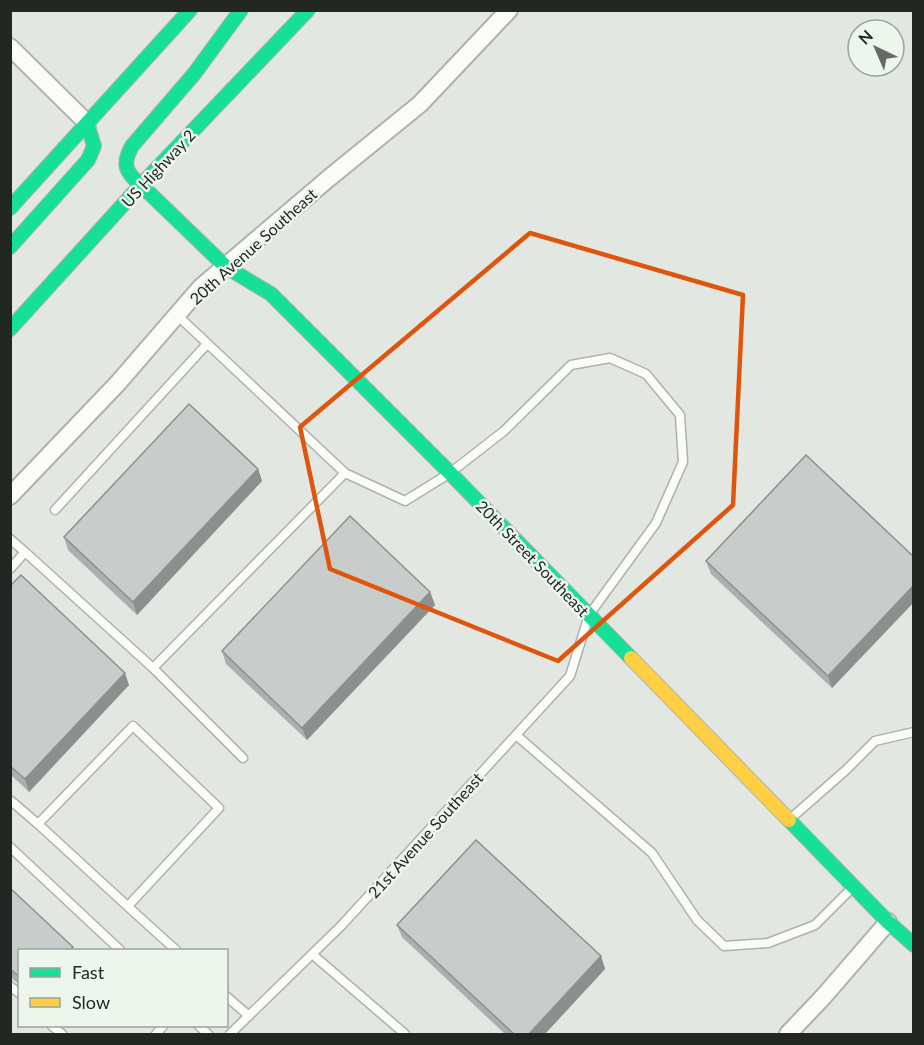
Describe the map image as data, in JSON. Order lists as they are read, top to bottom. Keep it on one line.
{"streets":{"main road":["US Highway 2","20th Street Southeast"],"street":["20th Avenue Southeast"],"lane":["21st Avenue Southeast"]},"crossings":[["US Highway 2","20th Street Southeast"],["20th Avenue Southeast","20th Street Southeast"],["20th Street Southeast","21st Avenue Southeast"]],"legend":["Fast","Slow"],"north":"top left"}
